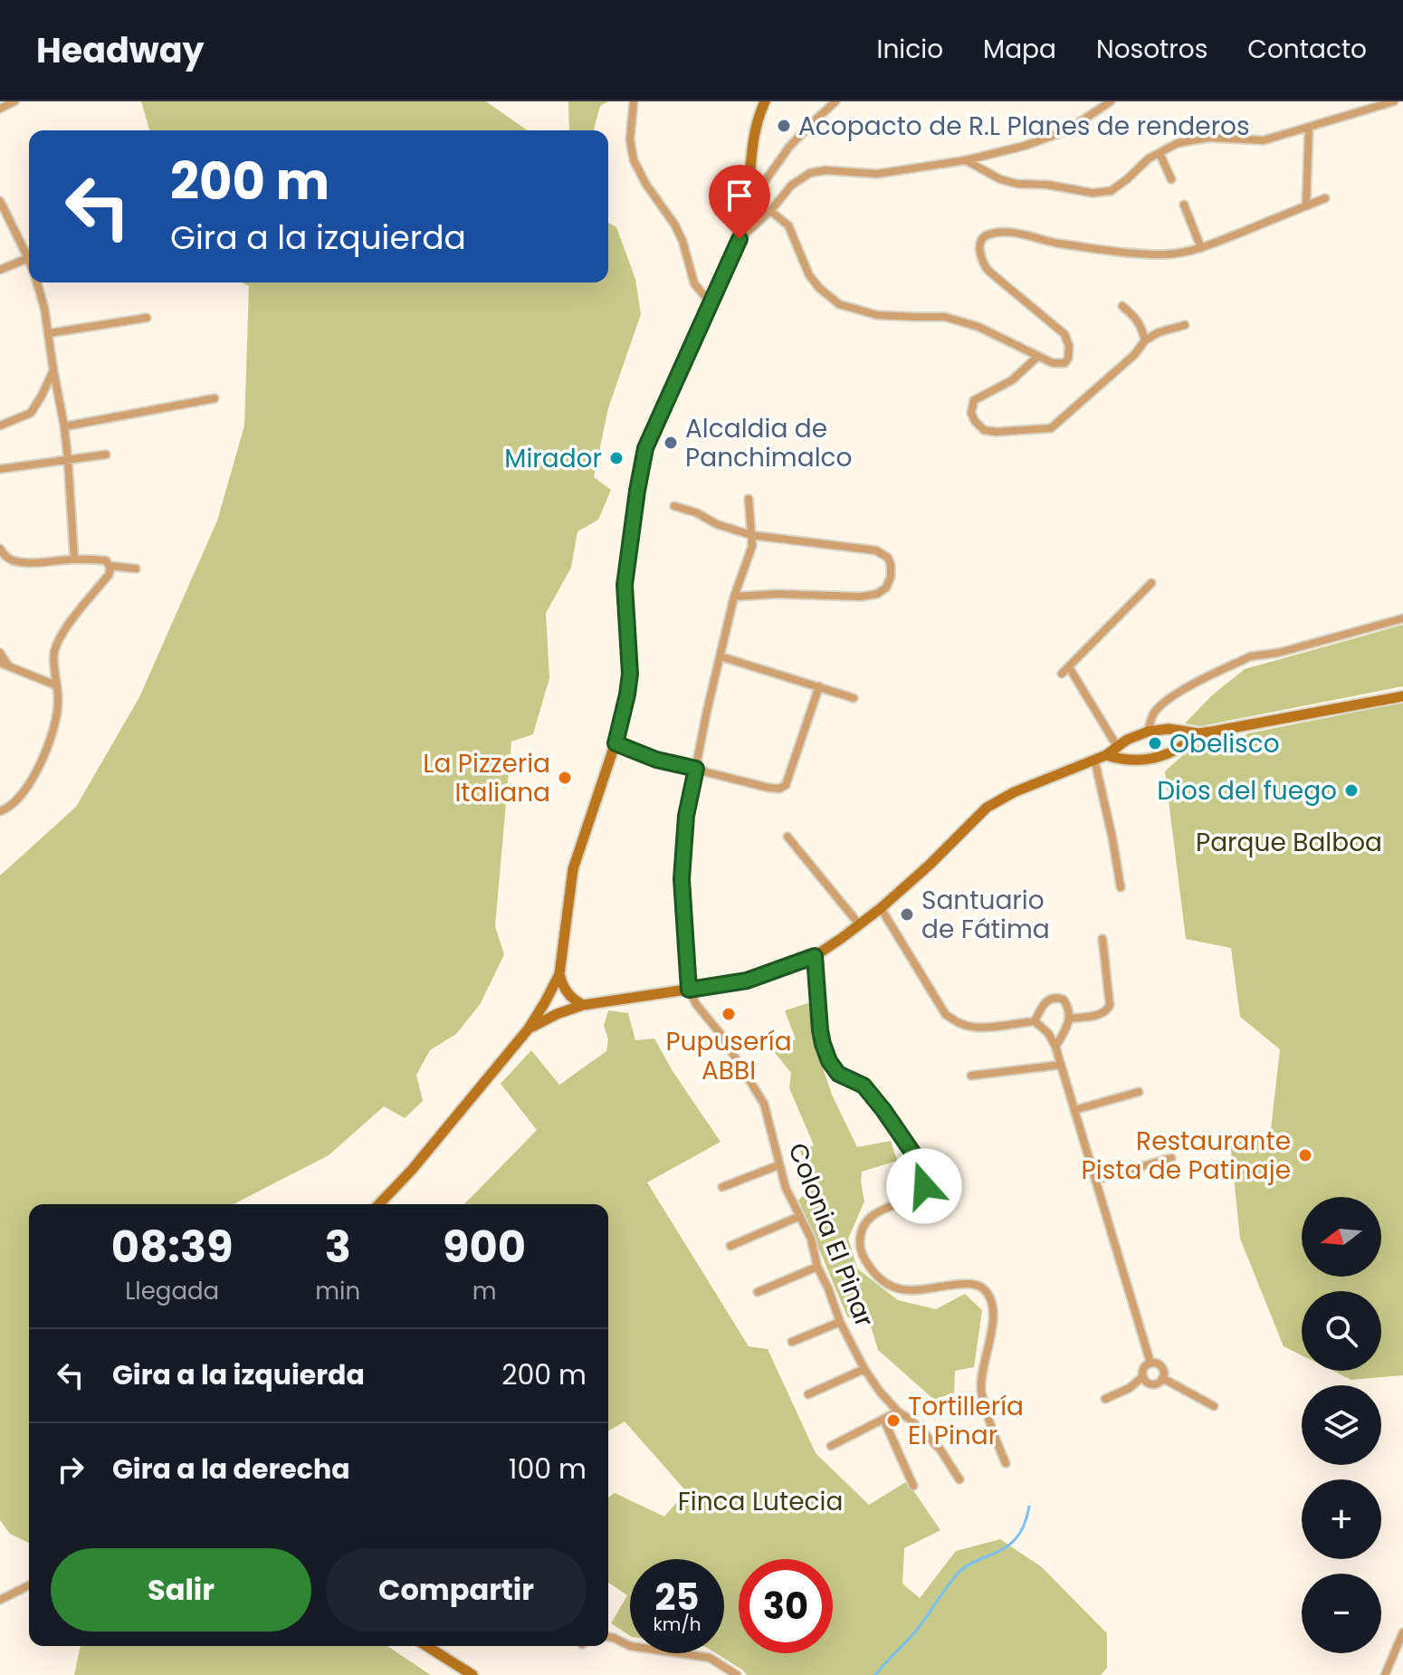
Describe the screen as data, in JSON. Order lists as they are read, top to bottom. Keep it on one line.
{"streets":{"street":["Colonia El Pinar"]},"parks":["Parque Balboa","Finca Lutecia"],"places":["Acopacto de R.L Planes de renderos","Alcaldia de Panchimalco","Mirador","Obelisco","La Pizzeria Italiana","Dios del fuego","Santuario de Fátima","Pupusería ABBI","Restaurante Pista de Patinaje","Tortillería El Pinar"],"north":"left","page":{"header":"Headway","nav":["Inicio","Mapa","Nosotros","Contacto"],"turn":["200 m","Gira a la izquierda"],"map_buttons":["+","−"],"eta":["08:39","Llegada","3","min","900","m"],"list":[{"name":"Gira a la izquierda","value":"200 m"},{"name":"Gira a la derecha","value":"100 m"}],"buttons":["Salir","Compartir"],"speed":"25 km/h","limit":"30"}}
